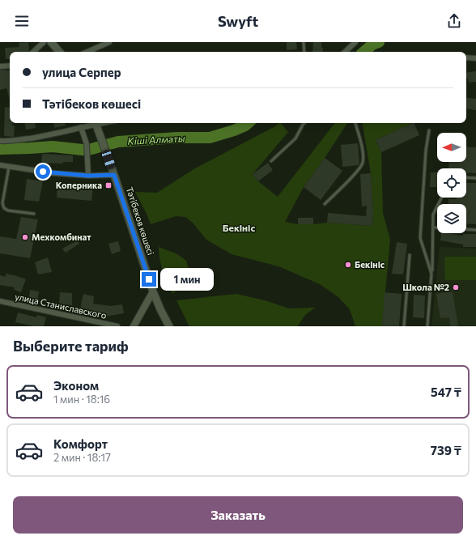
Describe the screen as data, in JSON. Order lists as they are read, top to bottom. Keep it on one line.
{"streets":{"main road":["Тәтібеков көшесі"],"street":["улица Станиславского"]},"districts":["Бекініс"],"water":["Кіші Алматы"],"places":{"transit":["Коперника"],"other":["Мехкомбинат","Бекініс","Школа №2"]},"north":"left","page":{"header":"Swyft","banner":["улица Серпер","Тәтібеков көшесі"],"bubble":"1 мин","heading":"Выберите тариф","list":[{"name":"Эконом","note":"1 мин · 18:16","value":"547 ₸"},{"name":"Комфорт","note":"2 мин · 18:17","value":"739 ₸"}],"buttons":"Заказать"}}
